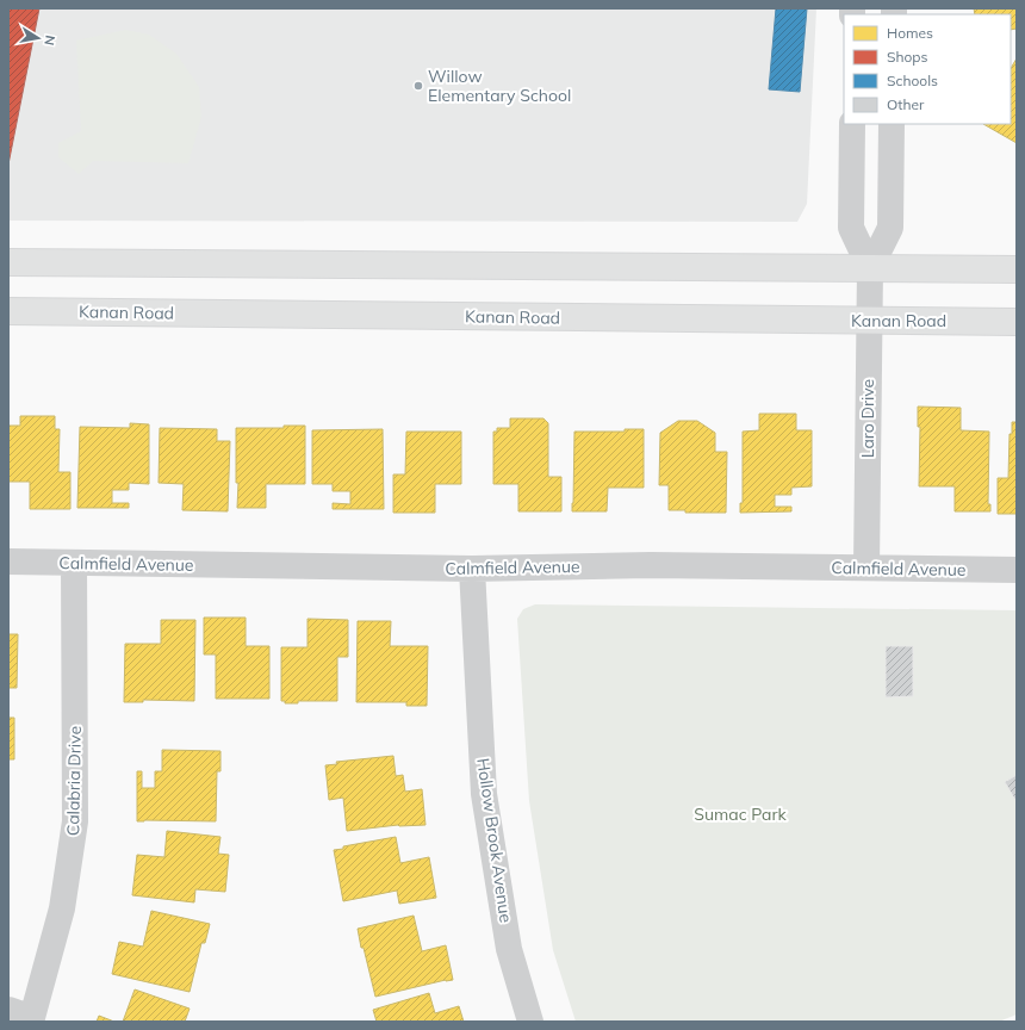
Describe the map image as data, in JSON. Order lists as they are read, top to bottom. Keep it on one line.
{"streets":{"main road":["Kanan Road"],"street":["Laro Drive","Calmfield Avenue","Calabria Drive","Hollow Brook Avenue"]},"crossings":[["Kanan Road","Laro Drive"],["Laro Drive","Calmfield Avenue"],["Calmfield Avenue","Calabria Drive"],["Calmfield Avenue","Hollow Brook Avenue"]],"parks":["Sumac Park"],"places":["Willow Elementary School"],"legend":["Homes","Shops","Schools","Other"],"north":"right"}
